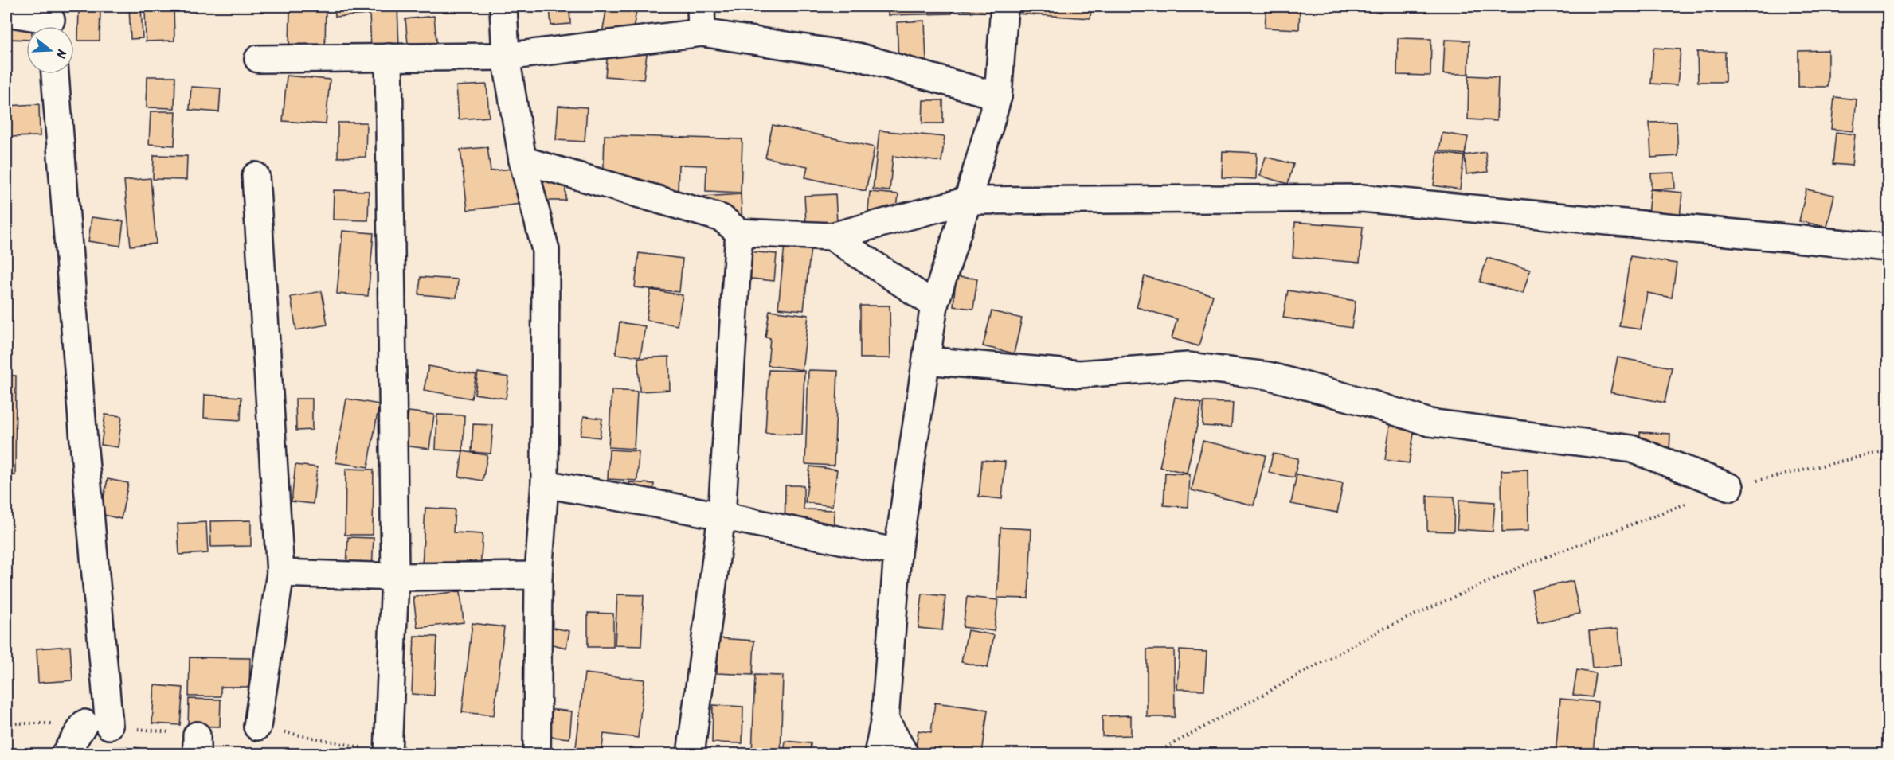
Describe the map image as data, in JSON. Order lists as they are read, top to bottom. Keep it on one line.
{"north":"right"}
